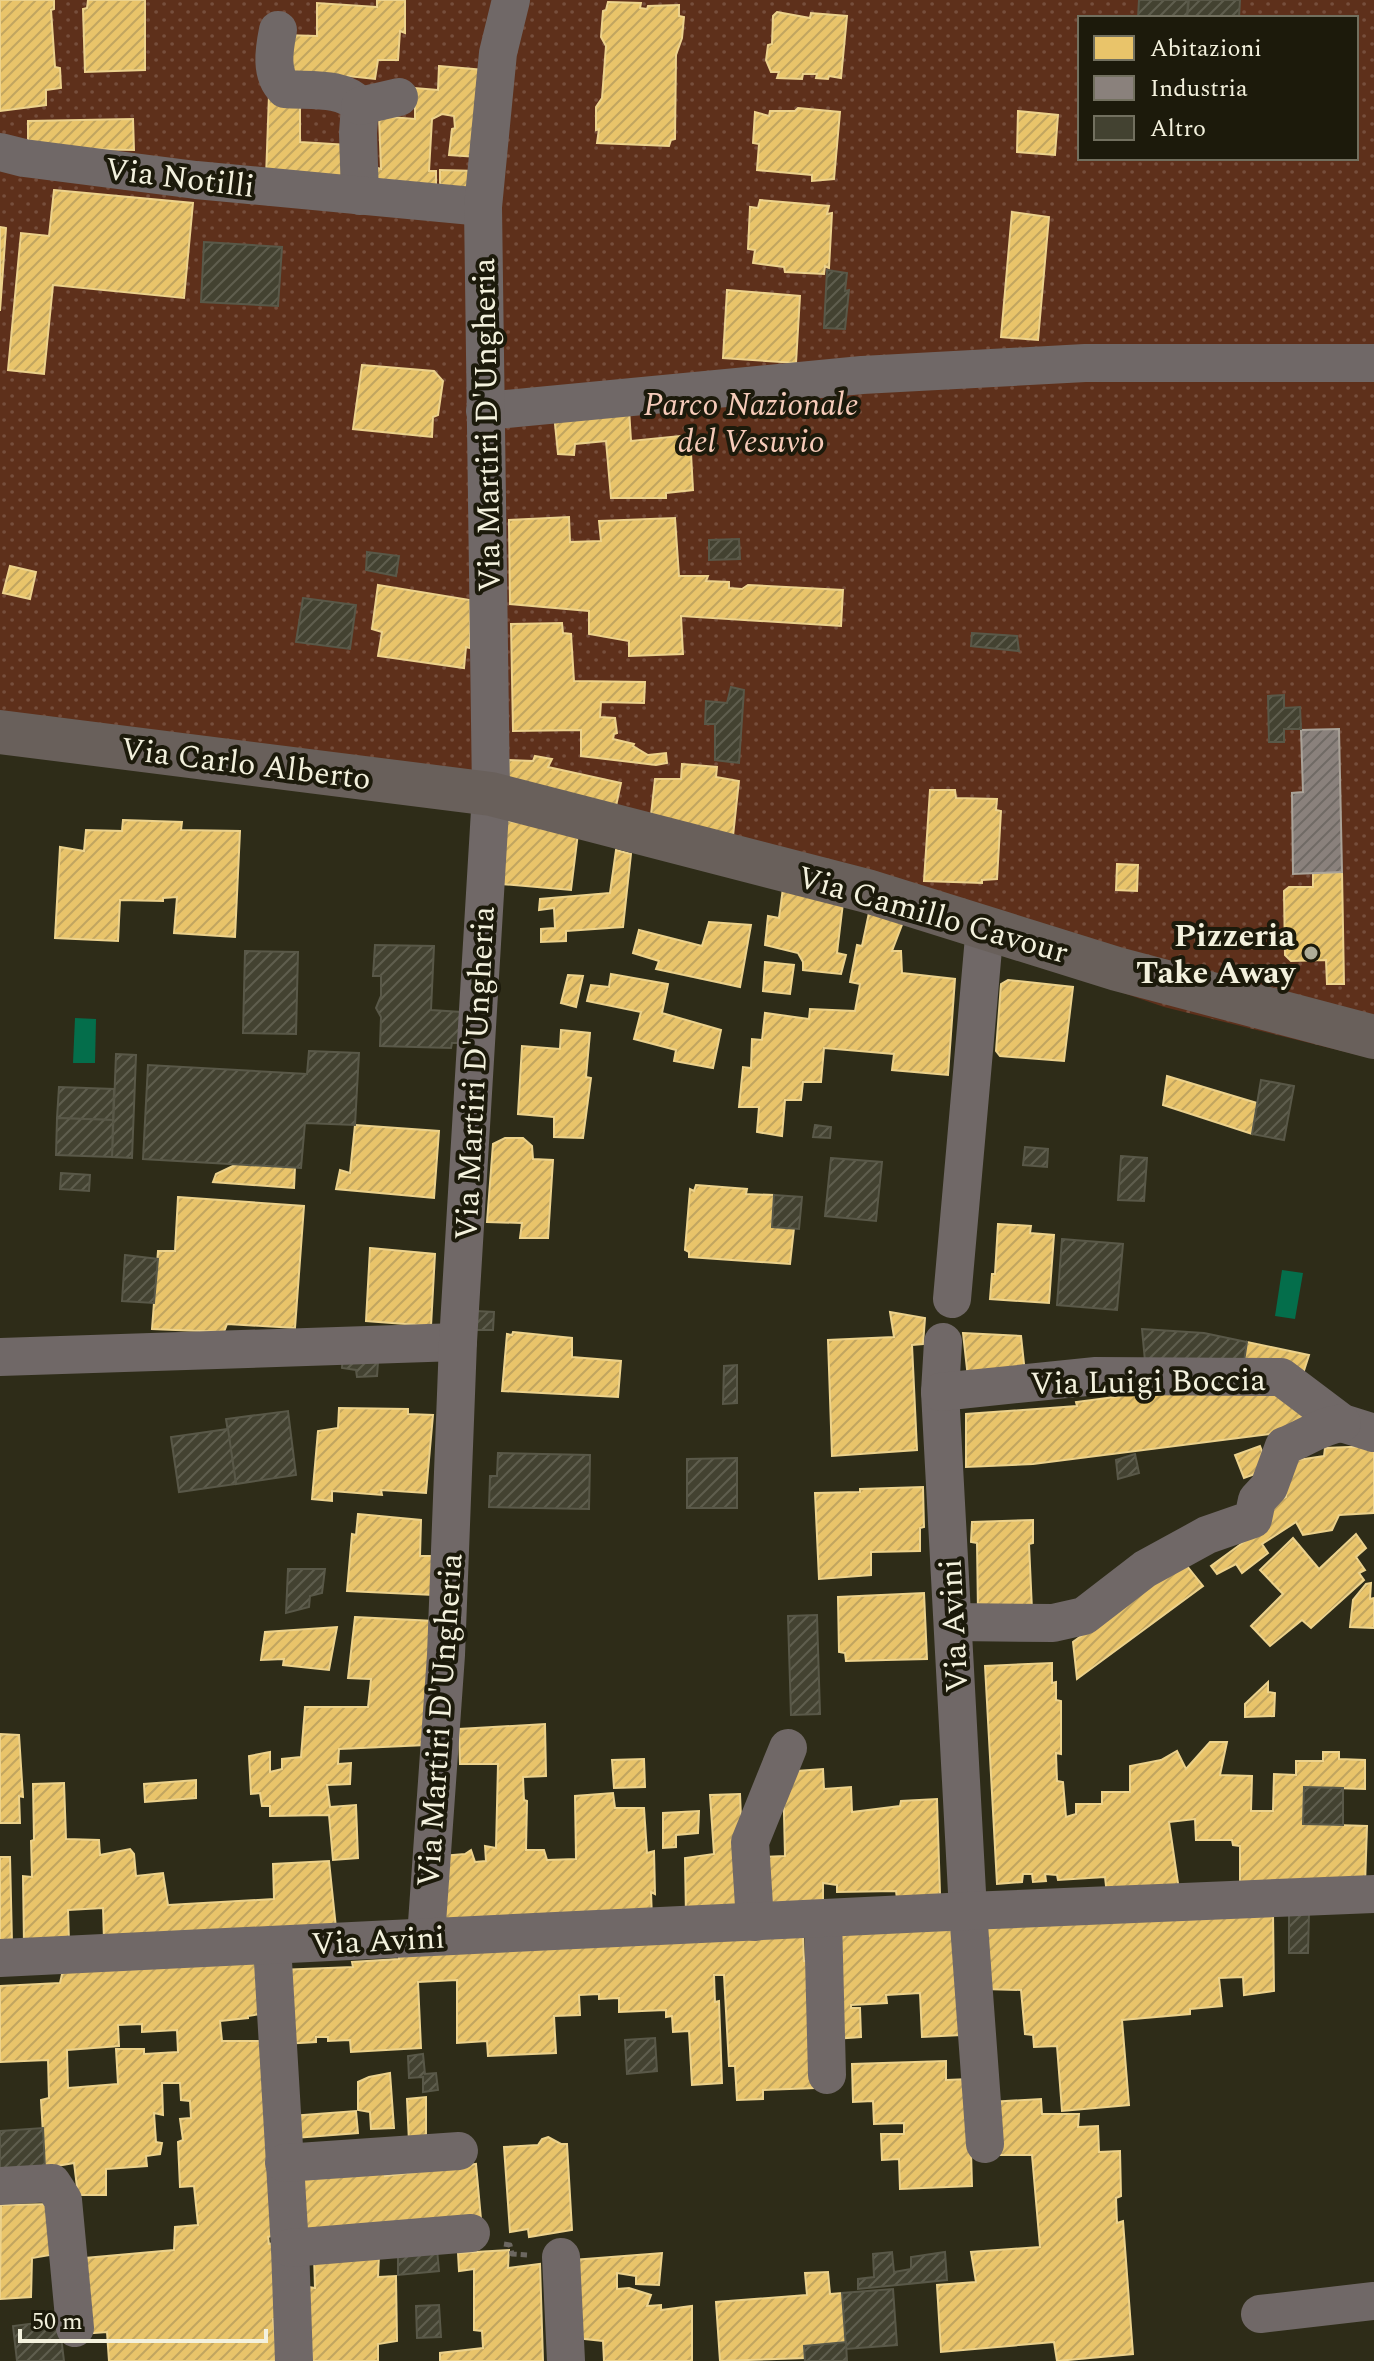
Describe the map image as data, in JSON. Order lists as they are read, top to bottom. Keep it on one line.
{"streets":{"street":["Via Notilli","Via Martiri D'Ungheria","Via Carlo Alberto","Via Camillo Cavour","Via Luigi Boccia","Via Avini"]},"crossings":[["Via Notilli","Via Martiri D'Ungheria"],["Via Martiri D'Ungheria","Via Carlo Alberto"],["Via Martiri D'Ungheria","Via Camillo Cavour"],["Via Martiri D'Ungheria","Via Avini"],["Via Carlo Alberto","Via Camillo Cavour"],["Via Luigi Boccia","Via Avini"]],"parks":["Parco Nazionale del Vesuvio"],"places":["Pizzeria Take Away"],"legend":["Abitazioni","Industria","Altro"],"scale_bar":"50 m"}
